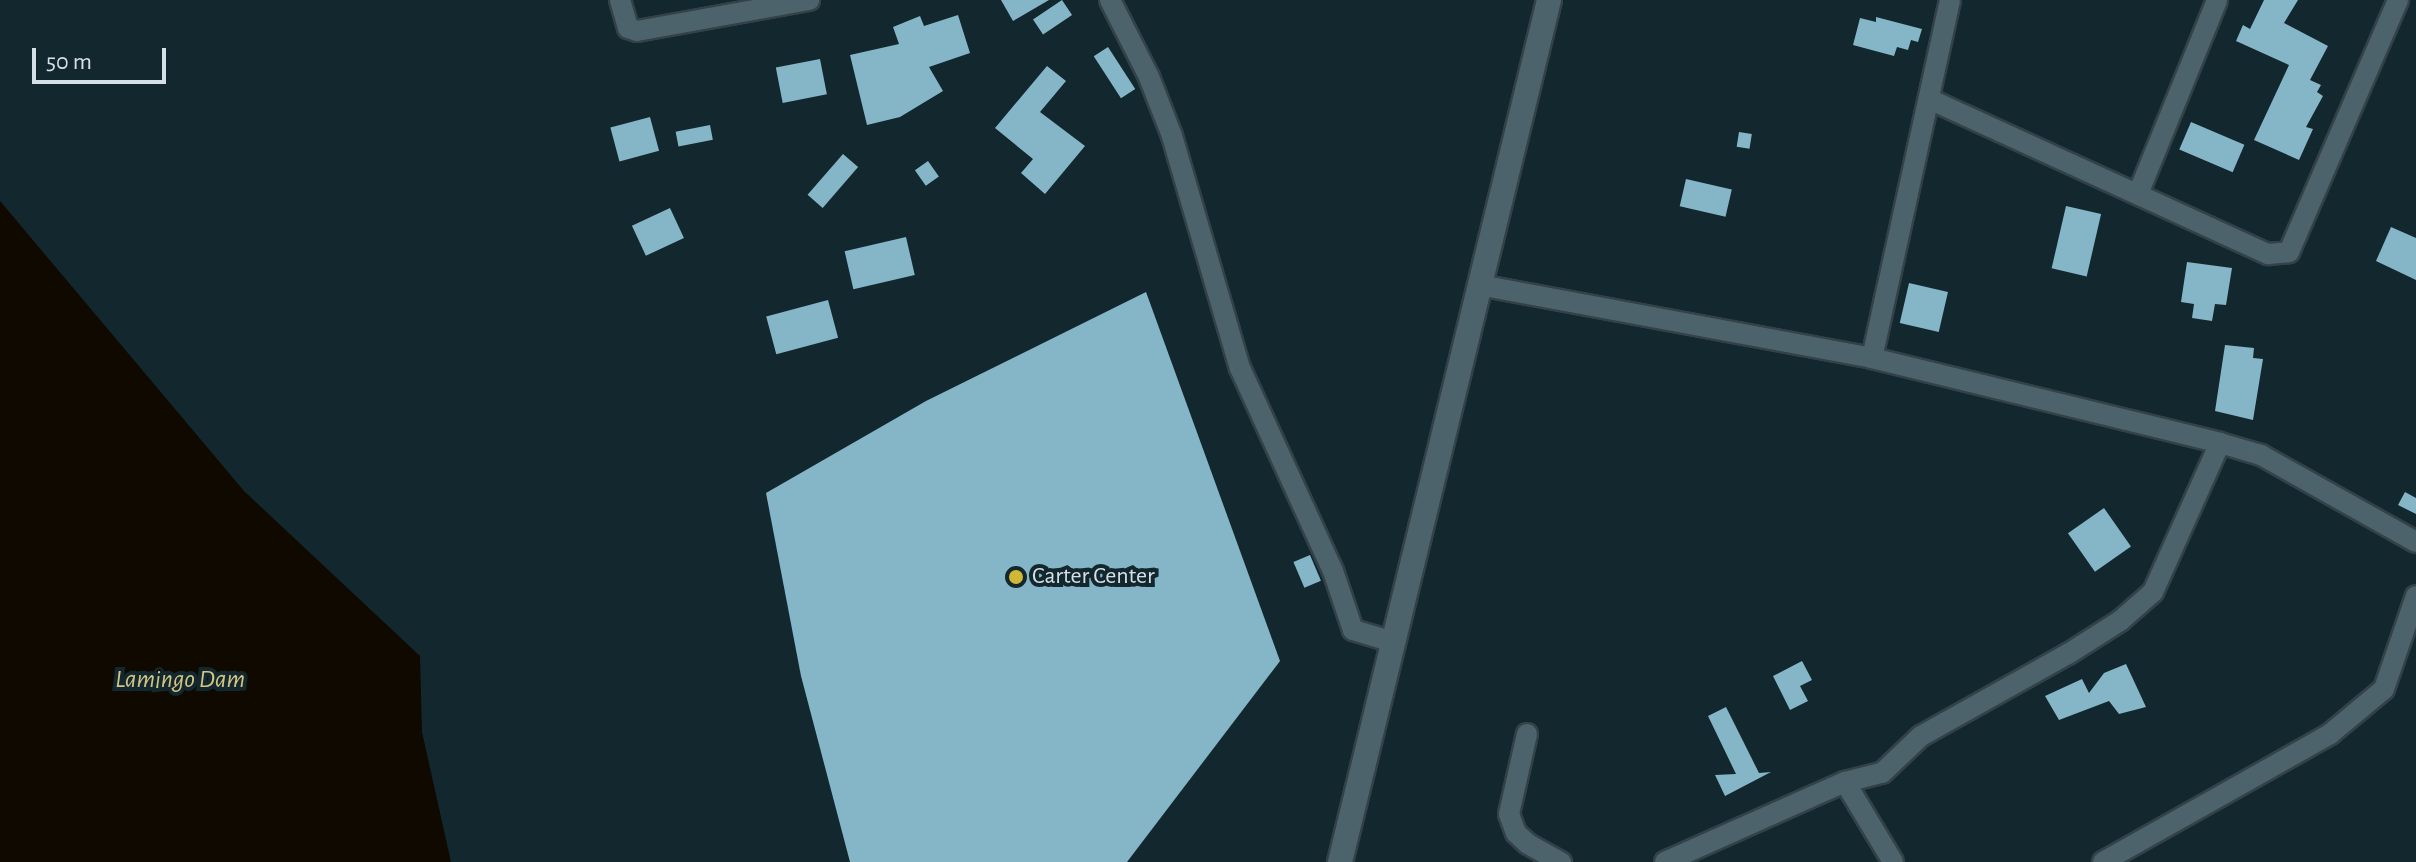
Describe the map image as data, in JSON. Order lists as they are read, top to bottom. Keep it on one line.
{"water":["Lamingo Dam"],"places":["Carter Center"],"scale_bar":"50 m"}
